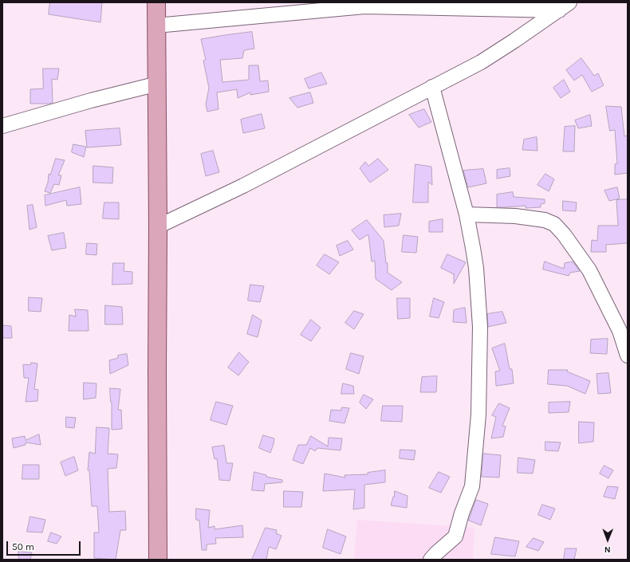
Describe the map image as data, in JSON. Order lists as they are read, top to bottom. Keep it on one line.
{"scale_bar":"50 m","north":"bottom"}
